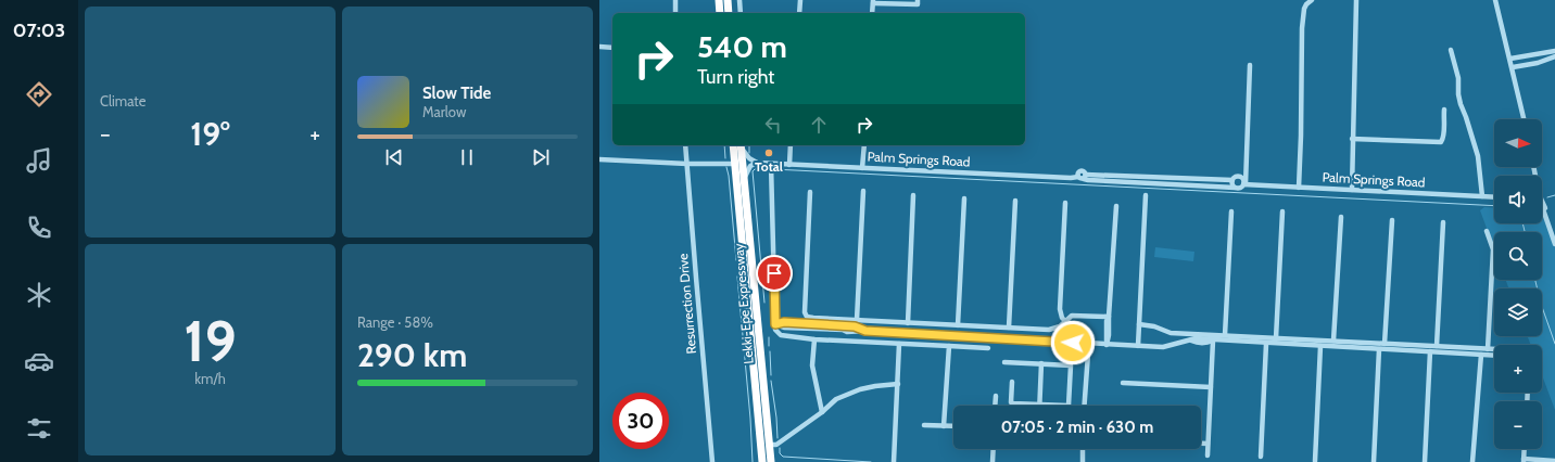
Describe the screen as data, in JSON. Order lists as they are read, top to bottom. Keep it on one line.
{"streets":{"highway":["Lekki-Epe Expressway"],"street":["Palm Springs Road","Resurrection Drive"]},"places":["Total"],"north":"right","page":{"tabs":"07:03","tile":["Climate",["19","km/h"],["Range · 58%","290 km"]],"turn":["540 m","Turn right"],"song":["Slow Tide","Marlow"],"heat":["−","19°","+"],"map_buttons":["+","−"],"limit":"30","trip":"07:05 · 2 min · 630 m"}}
